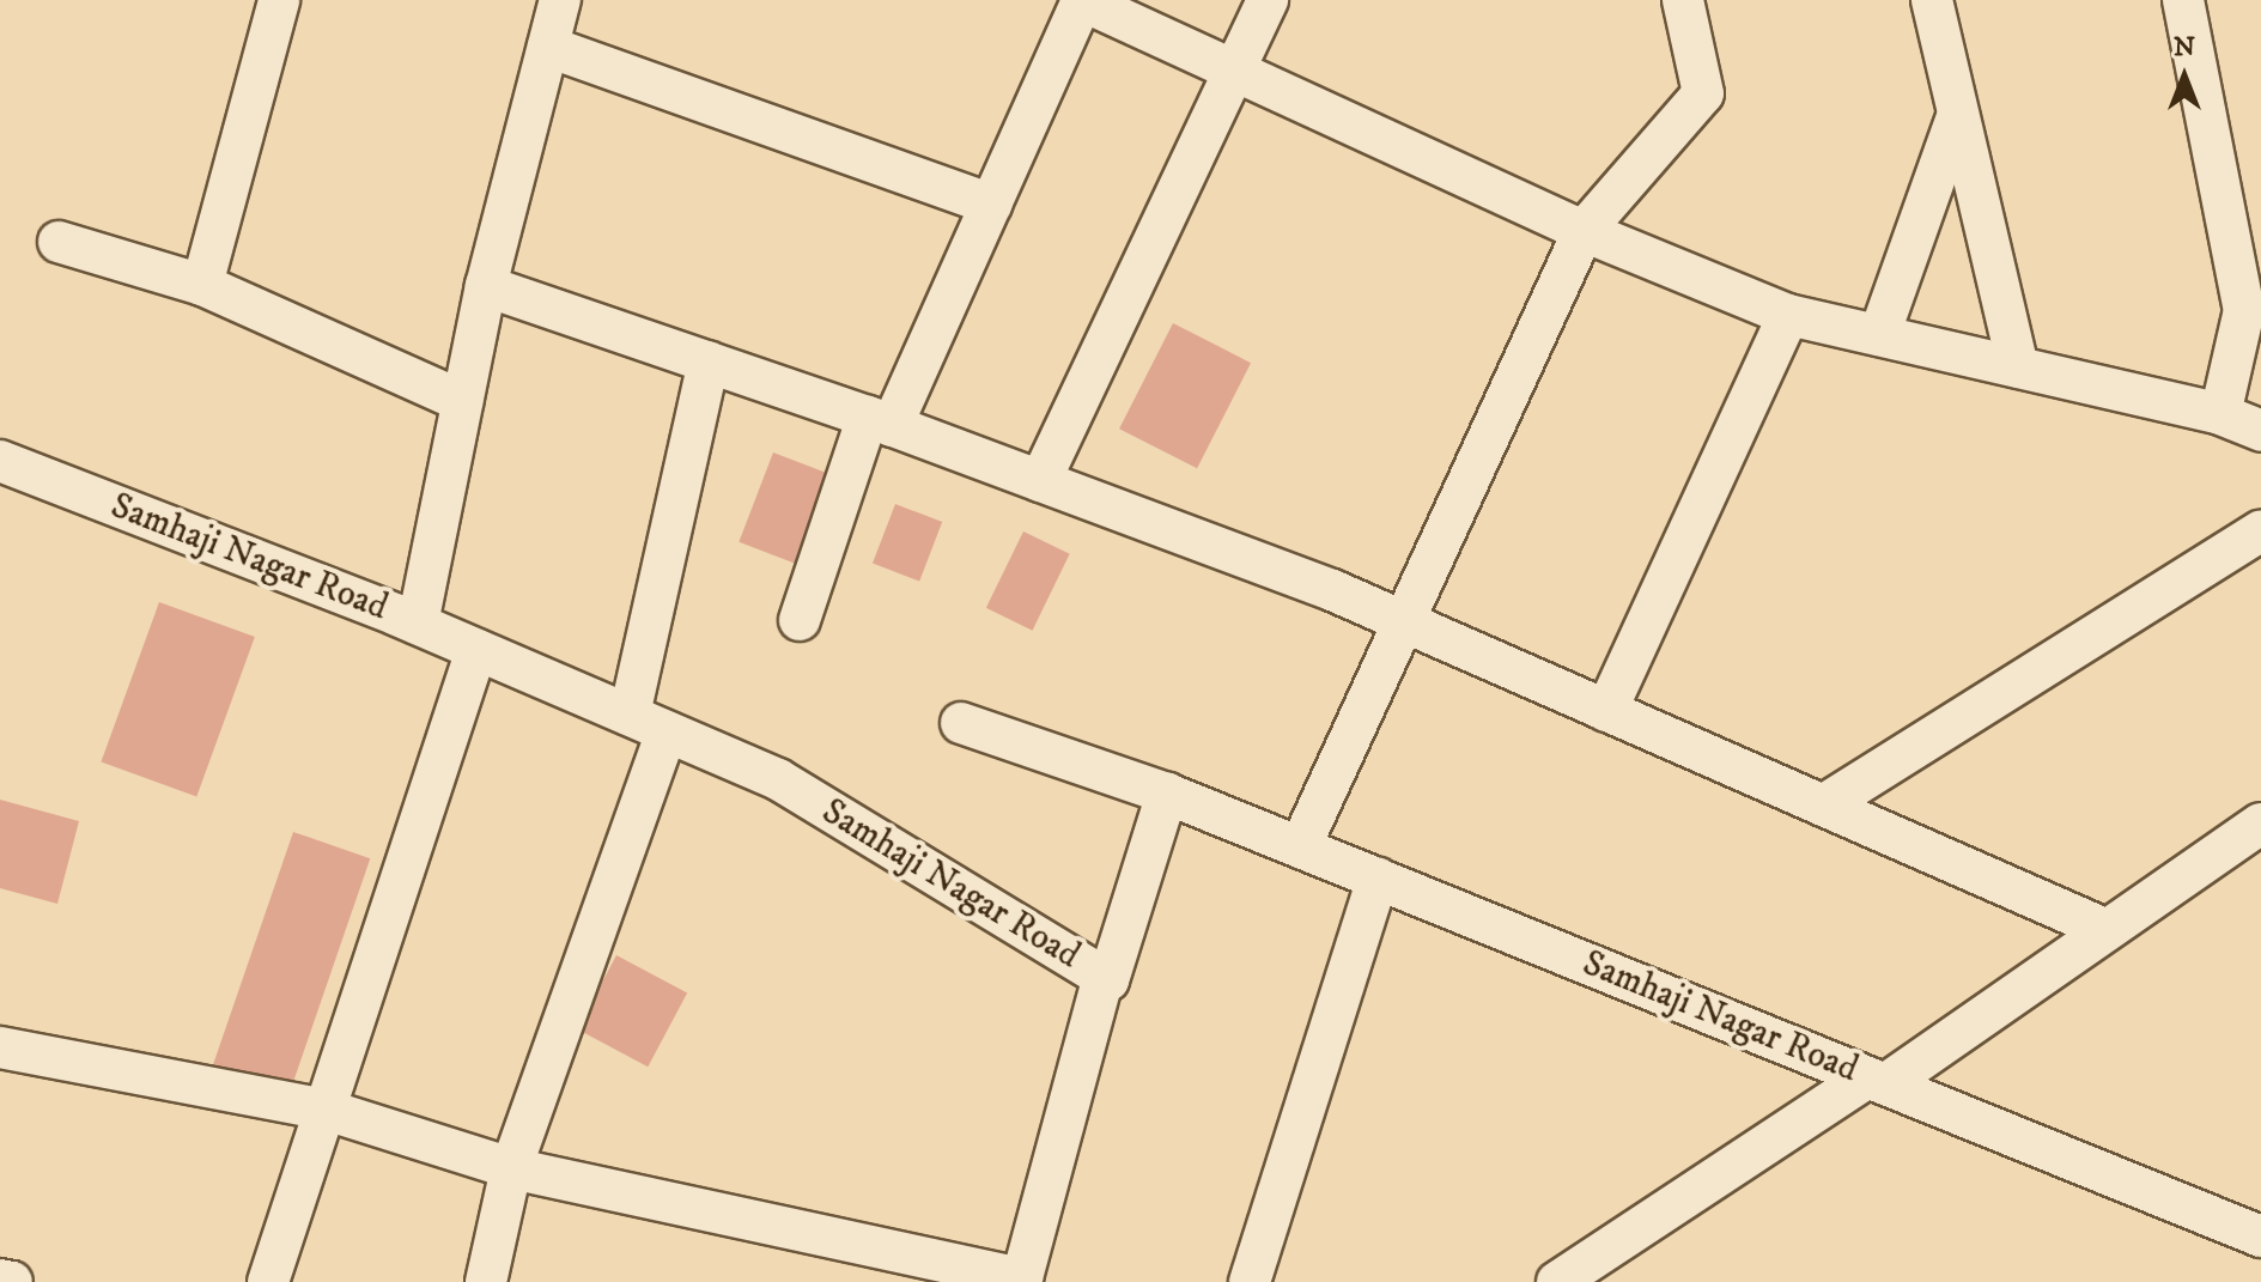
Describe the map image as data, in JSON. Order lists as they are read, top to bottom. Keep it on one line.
{"streets":{"street":["Samhaji Nagar Road"]},"north":"top"}
